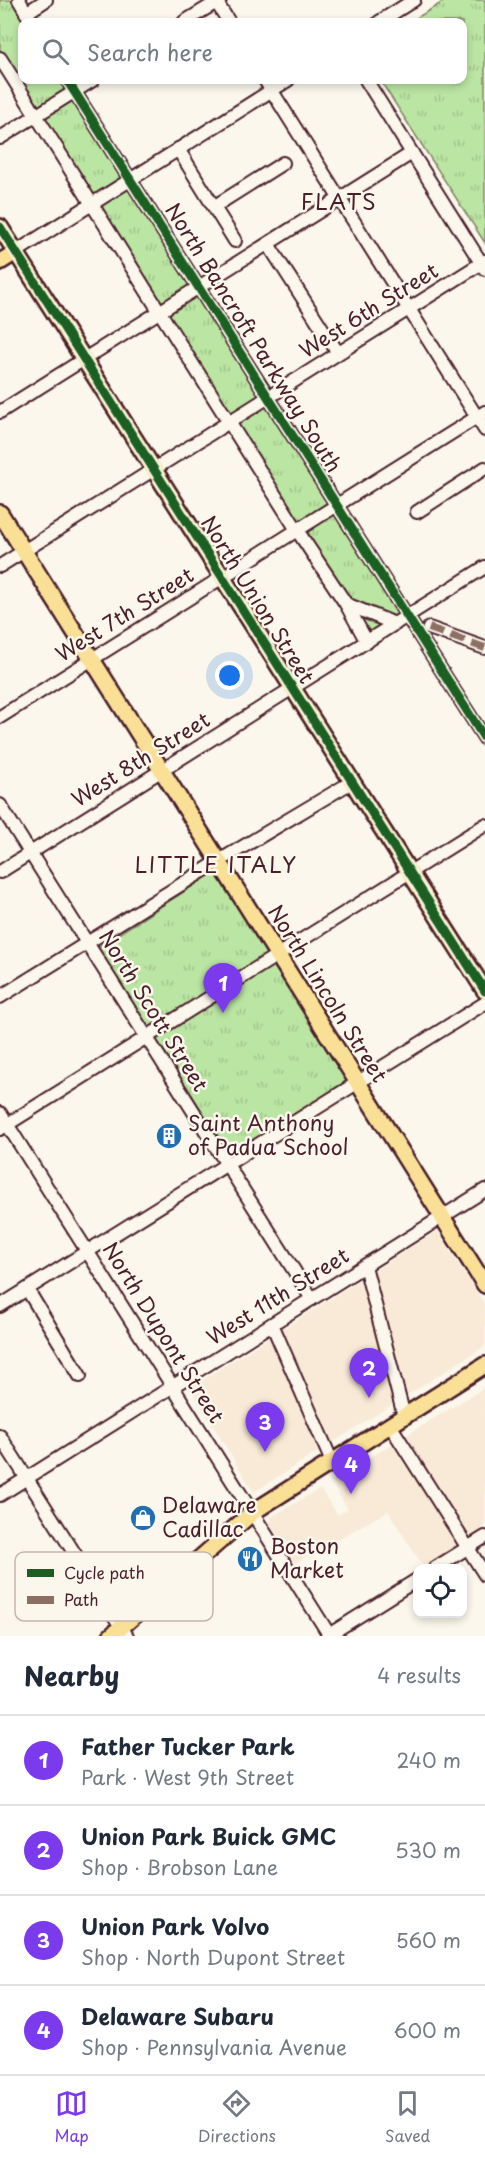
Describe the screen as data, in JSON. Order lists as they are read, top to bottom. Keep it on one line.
{"streets":{"main road":["North Union Street","North Lincoln Street"],"street":["West 6th Street","North Bancroft Parkway South","West 7th Street","West 8th Street","North Scott Street","West 11th Street","North Dupont Street"]},"crossings":[["West 6th Street","North Bancroft Parkway South"],["West 6th Street","North Union Street"],["West 6th Street","North Lincoln Street"],["North Bancroft Parkway South","West 7th Street"],["North Bancroft Parkway South","West 8th Street"],["North Union Street","West 7th Street"],["North Union Street","West 8th Street"],["West 7th Street","North Lincoln Street"],["West 8th Street","North Lincoln Street"],["West 8th Street","North Scott Street"],["North Lincoln Street","West 11th Street"],["North Scott Street","West 11th Street"],["West 11th Street","North Dupont Street"]],"districts":["FLATS","LITTLE ITALY"],"places":{"building":["Saint Anthony of Padua School"],"shop":["Delaware Cadillac"],"restaurant":["Boston Market"]},"legend":["Cycle path","Path"],"page":{"search":"Search here","pins":["1","2","3","4"],"heading":["Nearby","4 results"],"list":[{"mark":"1","name":"Father Tucker Park","note":"Park · West 9th Street","value":"240 m"},{"mark":"2","name":"Union Park Buick GMC","note":"Shop · Brobson Lane","value":"530 m"},{"mark":"3","name":"Union Park Volvo","note":"Shop · North Dupont Street","value":"560 m"},{"mark":"4","name":"Delaware Subaru","note":"Shop · Pennsylvania Avenue","value":"600 m"}],"nav":["Map","Directions","Saved"]}}
